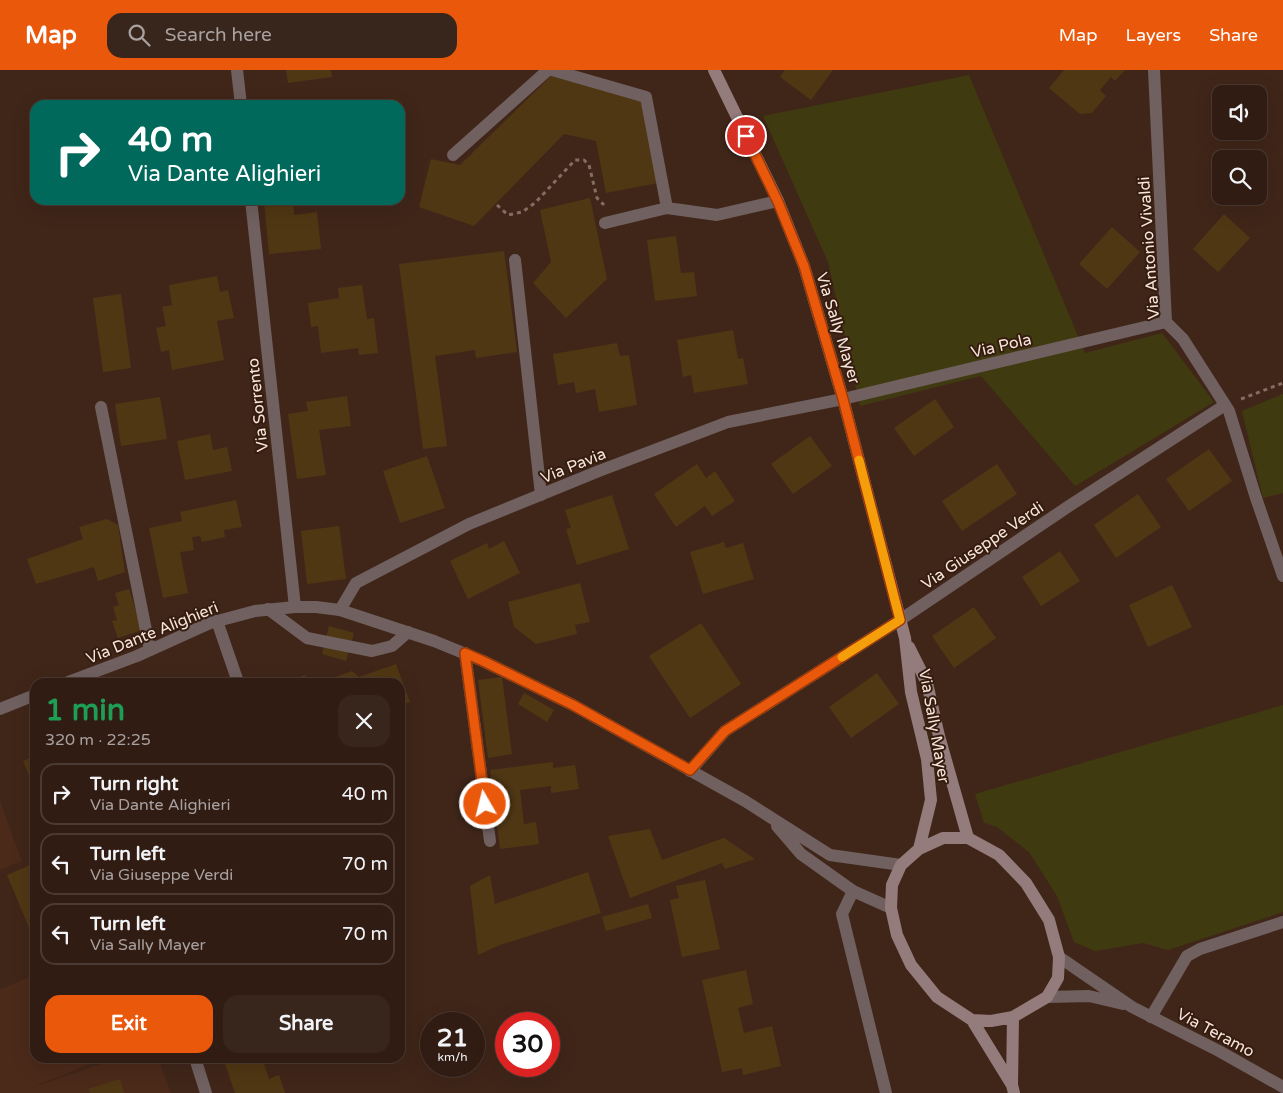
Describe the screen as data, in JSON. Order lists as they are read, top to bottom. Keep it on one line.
{"streets":{"main road":["Via Sally Mayer"],"street":["Via Antonio Vivaldi","Via Pola","Via Sorrento","Via Pavia","Via Giuseppe Verdi","Via Dante Alighieri","Via Teramo"]},"crossings":[["Via Antonio Vivaldi","Via Pola"],["Via Antonio Vivaldi","Via Giuseppe Verdi"],["Via Sally Mayer","Via Pola"],["Via Sally Mayer","Via Pavia"],["Via Sally Mayer","Via Giuseppe Verdi"],["Via Sally Mayer","Via Dante Alighieri"],["Via Sally Mayer","Via Teramo"],["Via Pola","Via Pavia"],["Via Sorrento","Via Dante Alighieri"],["Via Pavia","Via Dante Alighieri"],["Via Giuseppe Verdi","Via Dante Alighieri"],["Via Dante Alighieri","Via Teramo"]],"page":{"header":"Map","search":"Search here","nav":["Map","Layers","Share"],"turn":["40 m","Via Dante Alighieri"],"heading":["1 min","320 m · 22:25"],"list":[{"name":"Turn right","note":"Via Dante Alighieri","value":"40 m"},{"name":"Turn left","note":"Via Giuseppe Verdi","value":"70 m"},{"name":"Turn left","note":"Via Sally Mayer","value":"70 m"}],"buttons":["Exit","Share"],"speed":"21 km/h","limit":"30"}}
